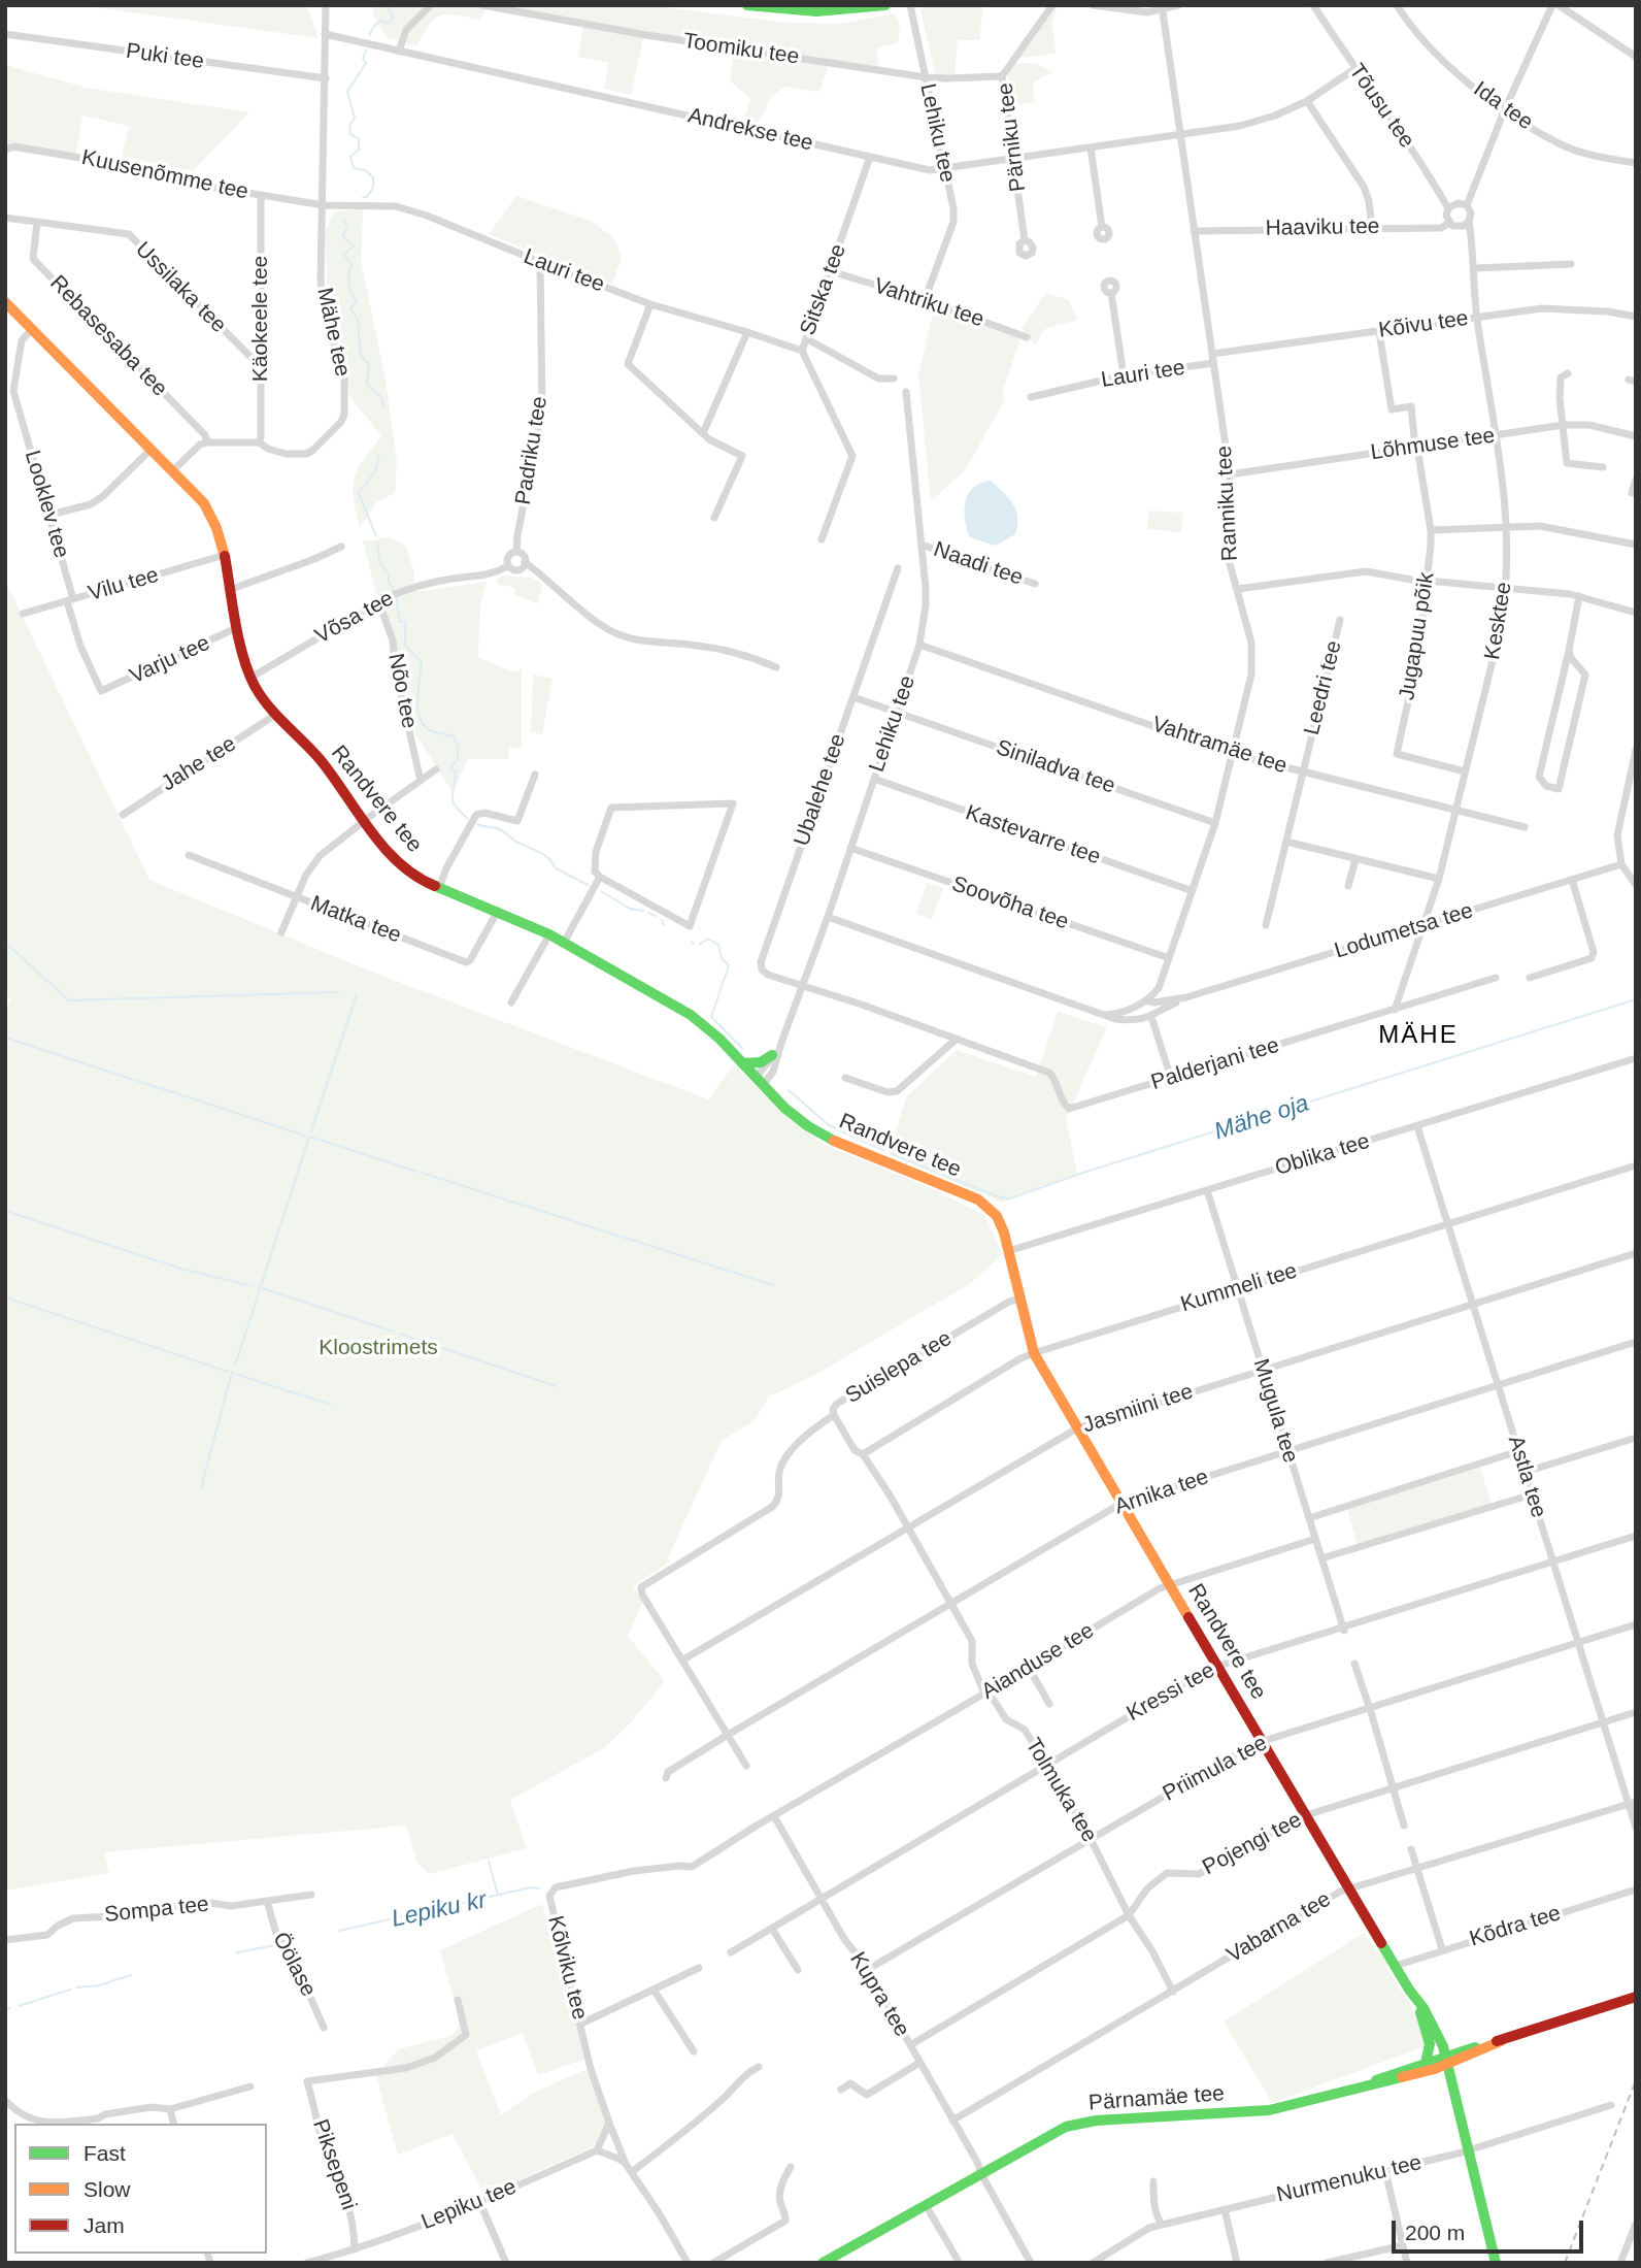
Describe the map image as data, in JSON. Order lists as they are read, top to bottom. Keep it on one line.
{"streets":{"main road":["Randvere tee","Pärnamäe tee"],"street":["Toomiku tee","Puki tee","Tõusu tee","Ida tee","Andrekse tee","Lehiku tee","Pärniku tee","Kuusenõmme tee","Haaviku tee","Lauri tee","Ussilaka tee","Sitska tee","Vahtriku tee","Käokeele tee","Kõivu tee","Mähe tee","Rebasesaba tee","Lõhmuse tee","Padriku tee","Ranniku tee","Looklev tee","Naadi tee","Vilu tee","Võsa tee","Kesktee","Jugapuu põik","Varju tee","Leedri tee","Nõo tee","Vahtramäe tee","Jahe tee","Siniladva tee","Ubalehe tee","Kastevarre tee","Soovõha tee","Matka tee","Lodumetsa tee","Palderjani tee","Oblika tee","Kummeli tee","Suislepa tee","Jasmiini tee","Mugula tee","Astla tee","Arnika tee","Aianduse tee","Kressi tee","Priimula tee","Tolmuka tee","Pojengi tee","Sompa tee","Kõdra tee","Vabarna tee","Öölase","Kõlviku tee","Kupra tee","Piksepeni","Nurmenuku tee","Lepiku tee"]},"crossings":[["Toomiku tee","Lehiku tee"],["Toomiku tee","Pärniku tee"],["Puki tee","Mähe tee"],["Tõusu tee","Andrekse tee"],["Tõusu tee","Haaviku tee"],["Tõusu tee","Kesktee"],["Andrekse tee","Lehiku tee"],["Andrekse tee","Pärniku tee"],["Andrekse tee","Sitska tee"],["Andrekse tee","Mähe tee"],["Andrekse tee","Ranniku tee"],["Lehiku tee","Vahtriku tee"],["Lehiku tee","Naadi tee"],["Lehiku tee","Vahtramäe tee"],["Lehiku tee","Siniladva tee"],["Lehiku tee","Ubalehe tee"],["Lehiku tee","Randvere tee"],["Lehiku tee","Kastevarre tee"],["Lehiku tee","Soovõha tee"],["Lehiku tee","Palderjani tee"],["Kuusenõmme tee","Lauri tee"],["Kuusenõmme tee","Käokeele tee"],["Kuusenõmme tee","Mähe tee"],["Haaviku tee","Ranniku tee"],["Haaviku tee","Kesktee"],["Lauri tee","Sitska tee"],["Lauri tee","Mähe tee"],["Lauri tee","Padriku tee"],["Lauri tee","Ranniku tee"],["Ussilaka tee","Käokeele tee"],["Ussilaka tee","Rebasesaba tee"],["Sitska tee","Vahtriku tee"],["Käokeele tee","Mähe tee"],["Kõivu tee","Ranniku tee"],["Kõivu tee","Kesktee"],["Kõivu tee","Jugapuu põik"],["Mähe tee","Rebasesaba tee"],["Lõhmuse tee","Ranniku tee"],["Lõhmuse tee","Kesktee"],["Lõhmuse tee","Jugapuu põik"],["Padriku tee","Võsa tee"],["Ranniku tee","Vahtramäe tee"],["Ranniku tee","Siniladva tee"],["Ranniku tee","Kastevarre tee"],["Ranniku tee","Soovõha tee"],["Looklev tee","Vilu tee"],["Looklev tee","Varju tee"],["Looklev tee","Randvere tee"],["Vilu tee","Randvere tee"],["Võsa tee","Nõo tee"],["Võsa tee","Randvere tee"],["Kesktee","Jugapuu põik"],["Kesktee","Vahtramäe tee"],["Kesktee","Lodumetsa tee"],["Kesktee","Palderjani tee"],["Varju tee","Randvere tee"],["Leedri tee","Vahtramäe tee"],["Jahe tee","Randvere tee"],["Ubalehe tee","Palderjani tee"],["Randvere tee","Matka tee"],["Randvere tee","Oblika tee"],["Randvere tee","Kummeli tee"],["Randvere tee","Suislepa tee"],["Randvere tee","Jasmiini tee"],["Randvere tee","Arnika tee"],["Randvere tee","Aianduse tee"],["Randvere tee","Kressi tee"],["Randvere tee","Priimula tee"],["Randvere tee","Pojengi tee"],["Randvere tee","Kõdra tee"],["Randvere tee","Vabarna tee"],["Randvere tee","Pärnamäe tee"],["Randvere tee","Nurmenuku tee"],["Oblika tee","Mugula tee"],["Oblika tee","Astla tee"],["Kummeli tee","Mugula tee"],["Kummeli tee","Astla tee"],["Kummeli tee","Tolmuka tee"],["Suislepa tee","Jasmiini tee"],["Suislepa tee","Tolmuka tee"],["Jasmiini tee","Mugula tee"],["Jasmiini tee","Astla tee"],["Jasmiini tee","Tolmuka tee"],["Mugula tee","Arnika tee"],["Mugula tee","Aianduse tee"],["Mugula tee","Kressi tee"],["Astla tee","Arnika tee"],["Astla tee","Kressi tee"],["Astla tee","Priimula tee"],["Astla tee","Pojengi tee"],["Astla tee","Vabarna tee"],["Arnika tee","Tolmuka tee"],["Aianduse tee","Tolmuka tee"],["Aianduse tee","Kõlviku tee"],["Aianduse tee","Kupra tee"],["Kressi tee","Tolmuka tee"],["Kressi tee","Kupra tee"],["Priimula tee","Tolmuka tee"],["Priimula tee","Kupra tee"],["Tolmuka tee","Pojengi tee"],["Tolmuka tee","Vabarna tee"],["Pojengi tee","Kupra tee"],["Sompa tee","Öölase"],["Vabarna tee","Kupra tee"],["Kõlviku tee","Kupra tee"],["Kupra tee","Pärnamäe tee"],["Piksepeni","Lepiku tee"]],"districts":["MÄHE"],"water":["Mähe oja","Lepiku kr"],"parks":["Kloostrimets"],"legend":["Fast","Slow","Jam"],"scale_bar":"200 m"}
